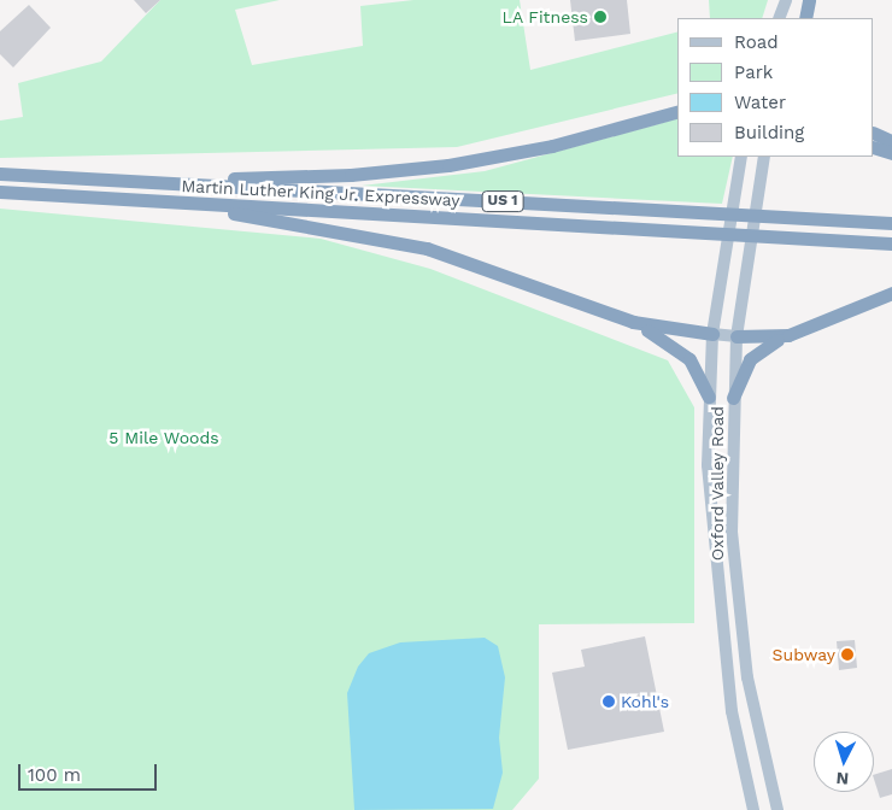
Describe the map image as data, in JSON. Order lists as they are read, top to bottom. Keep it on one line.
{"streets":{"highway":["Martin Luther King Jr. Expressway","US 1"],"main road":["Oxford Valley Road"]},"parks":["5 Mile Woods"],"places":["LA Fitness","Subway","Kohl's"],"legend":["Road","Park","Water","Building"],"scale_bar":"100 m","north":"bottom"}
